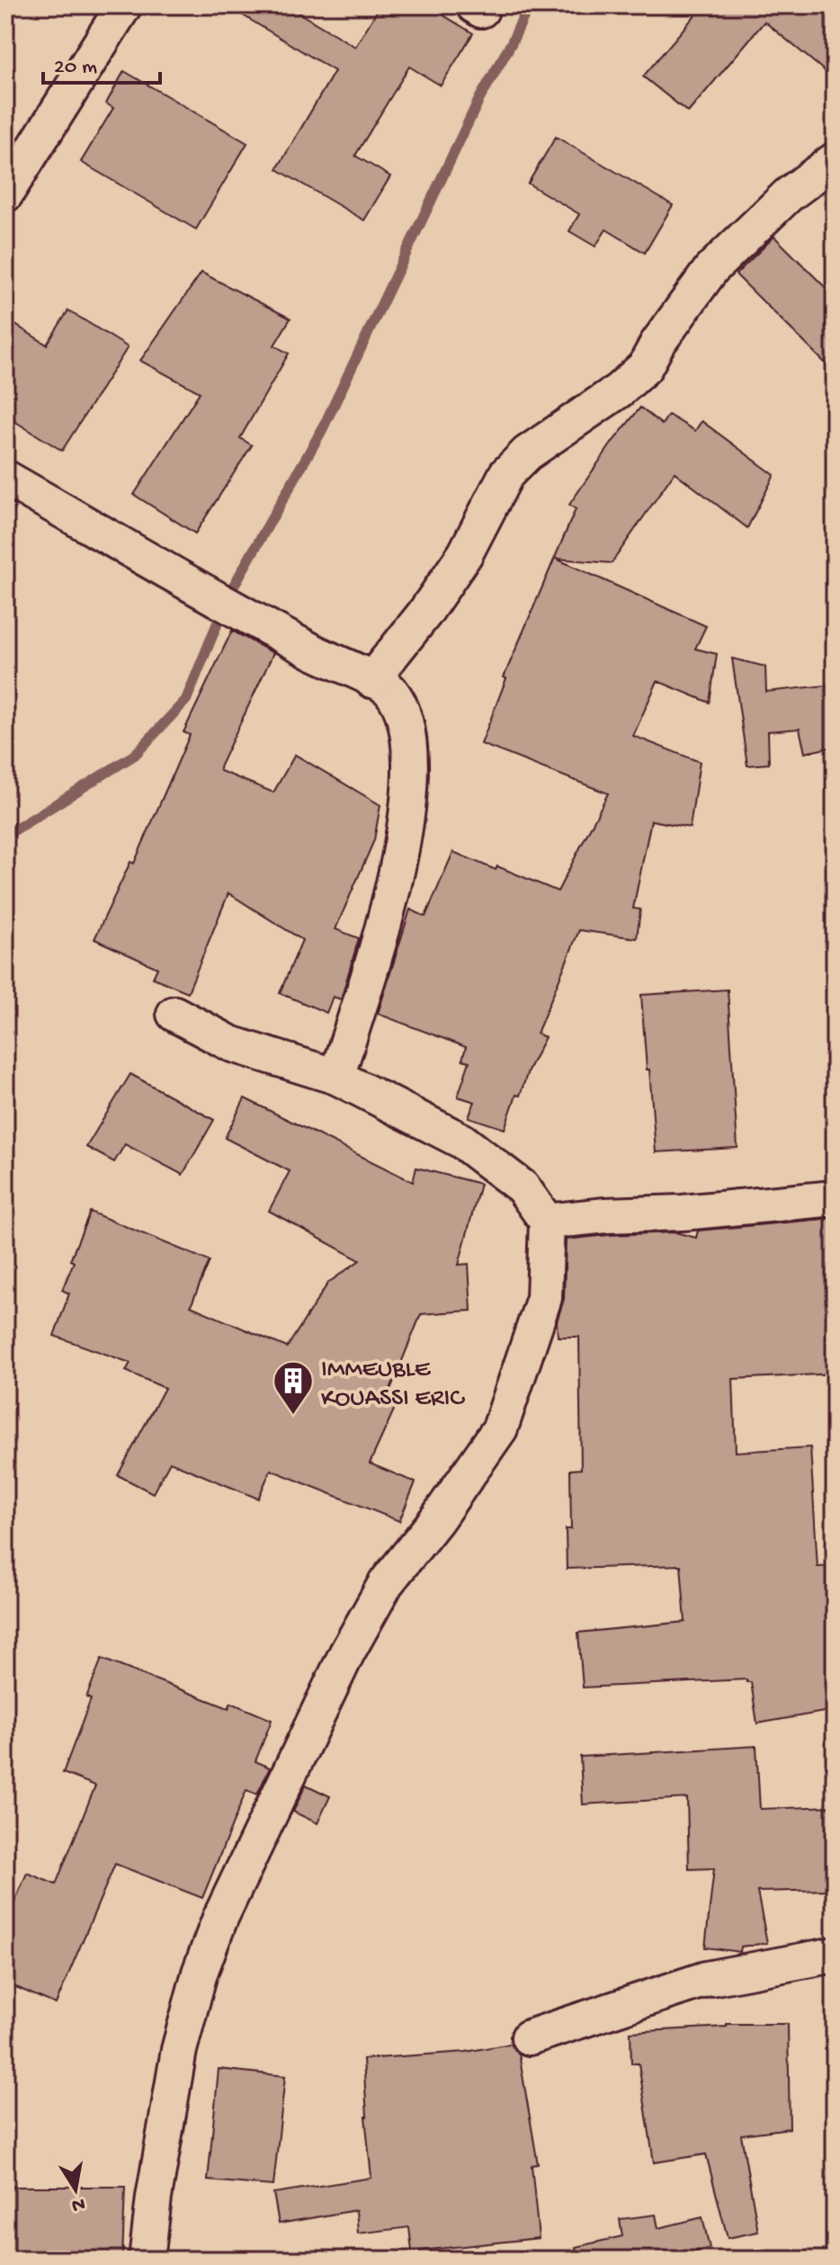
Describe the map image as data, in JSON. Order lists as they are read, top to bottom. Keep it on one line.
{"places":{"building":["IMMEUBLE KOUASSI ERIC"]},"scale_bar":"20 m","north":"bottom"}
